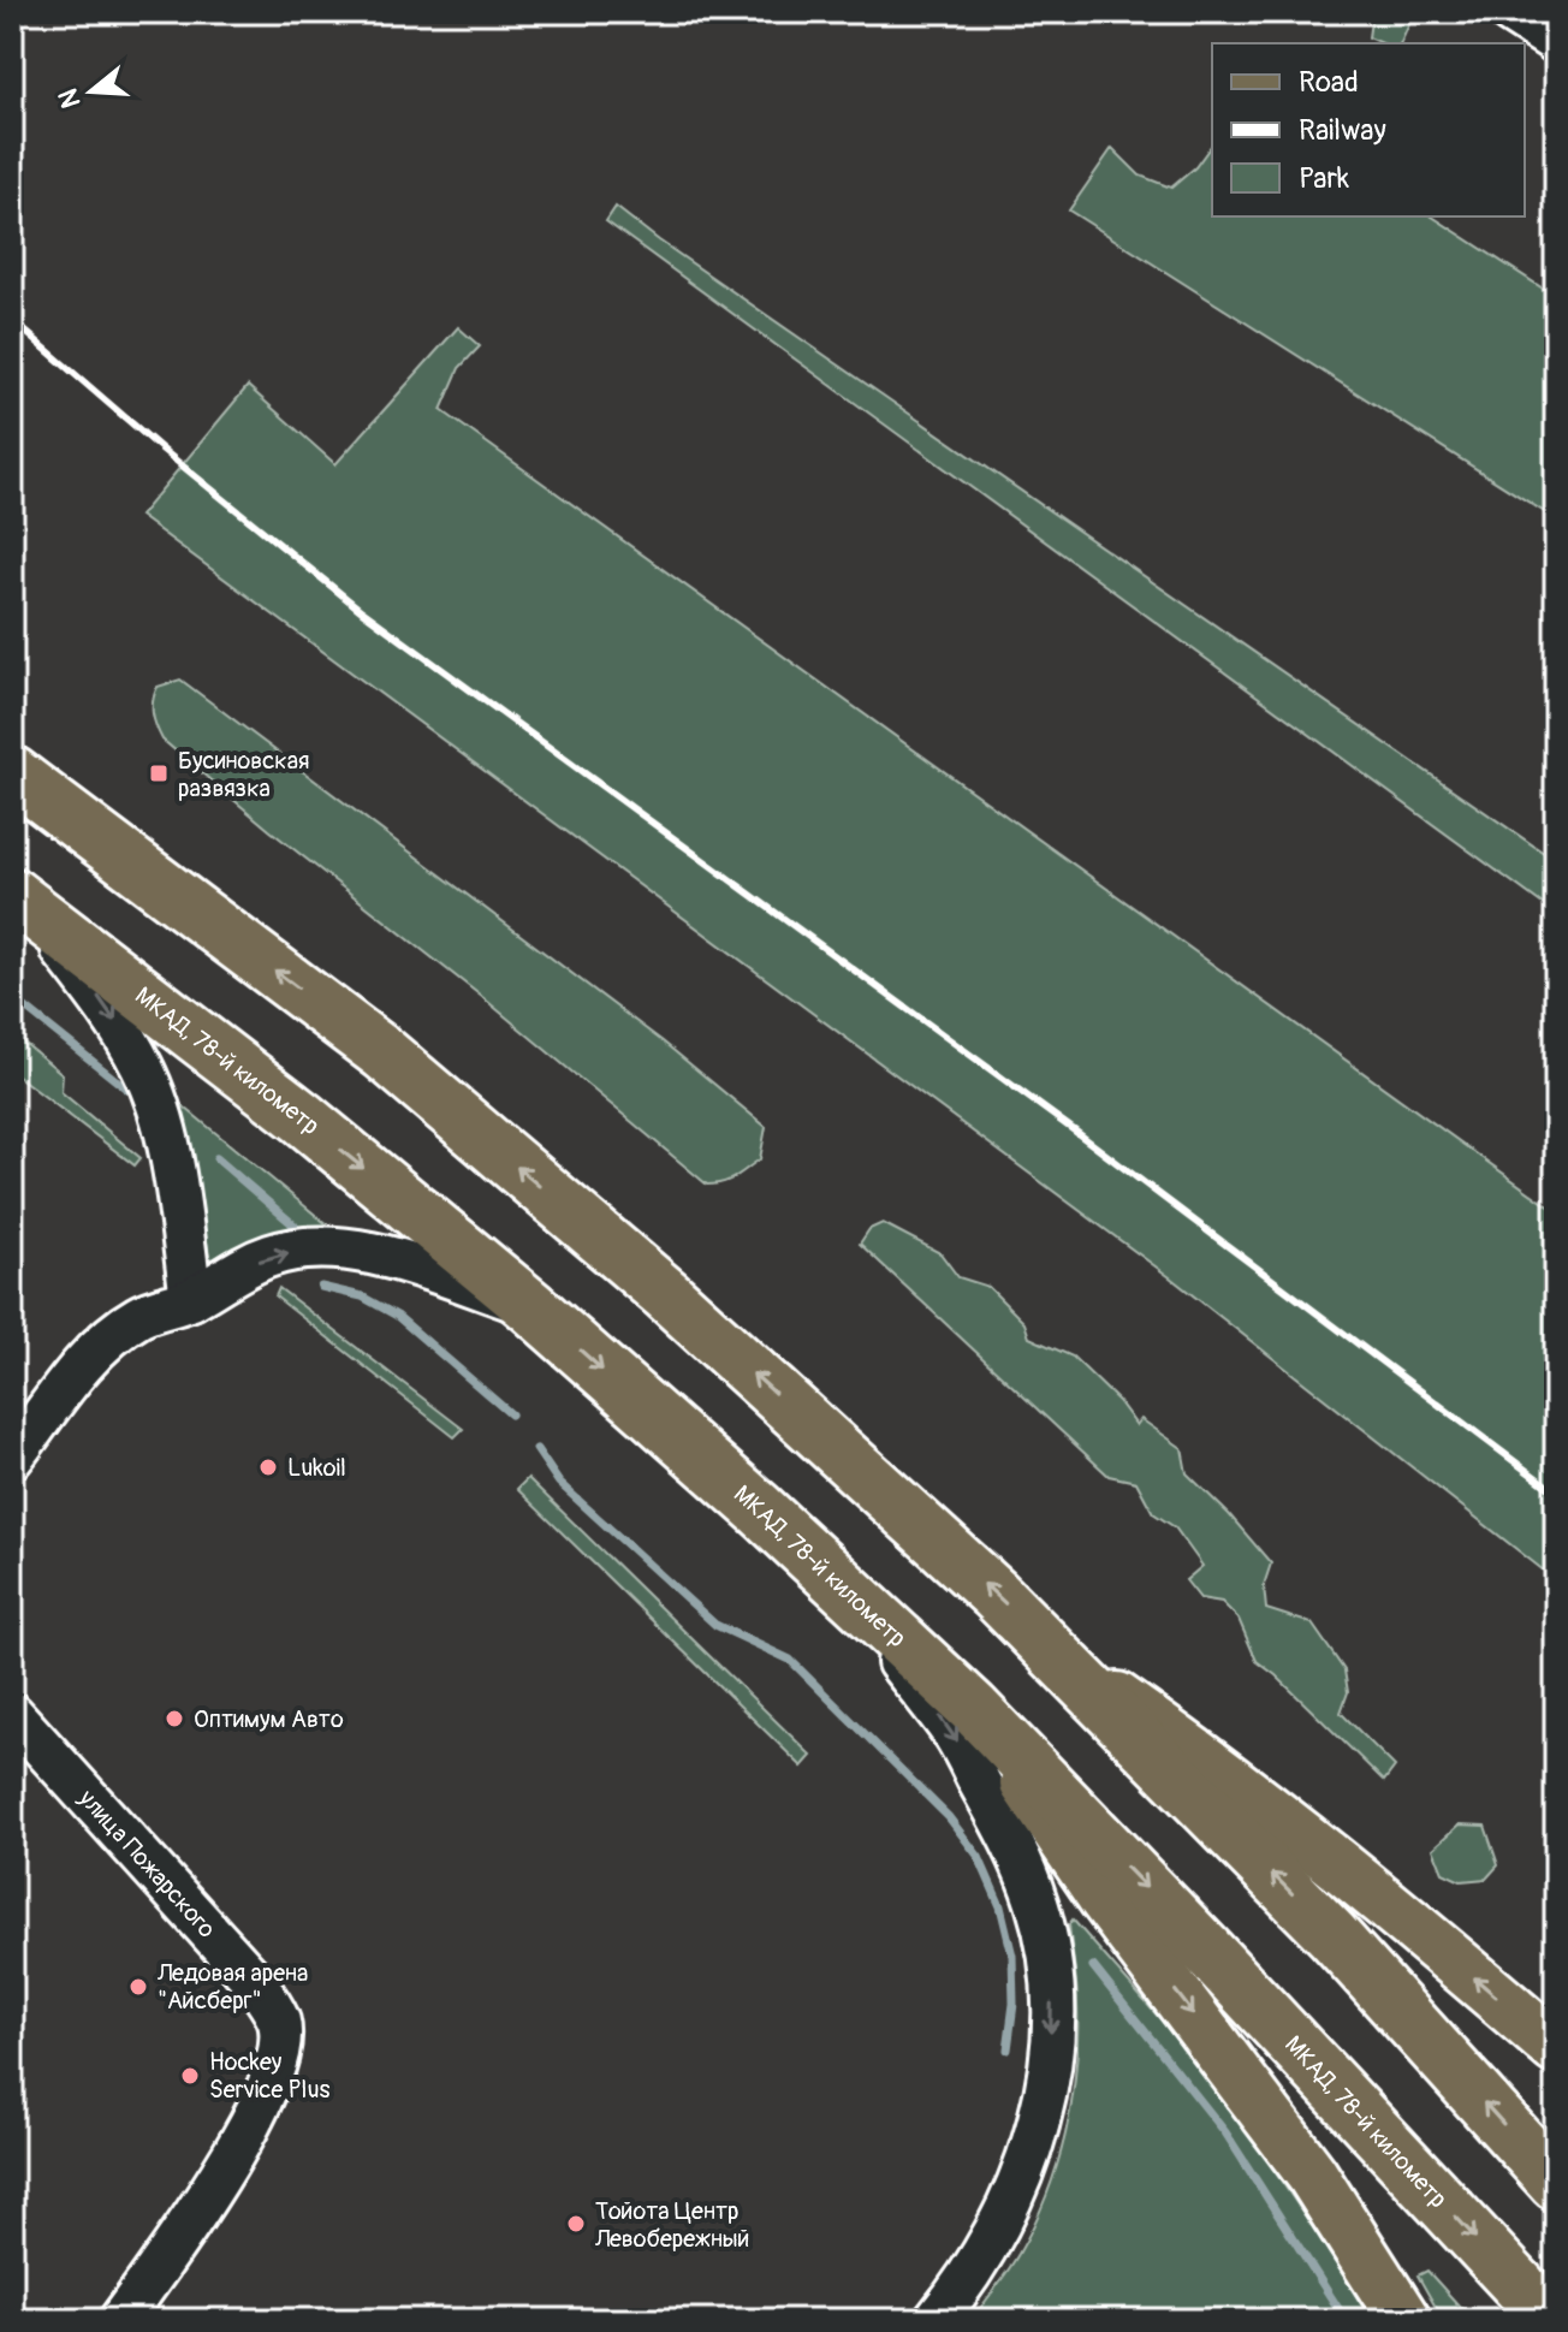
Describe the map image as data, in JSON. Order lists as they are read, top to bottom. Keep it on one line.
{"streets":{"highway":["МКАД, 78-й километр"],"street":["улица Пожарского"]},"places":{"transit":["Бусиновская развязка"],"other":["Lukoil","Оптимум Авто","Ледовая арена \"Айсберг\"","Hockey Service Plus","Тойота Центр Левобережный"]},"legend":["Road","Railway","Park"],"north":"left"}
